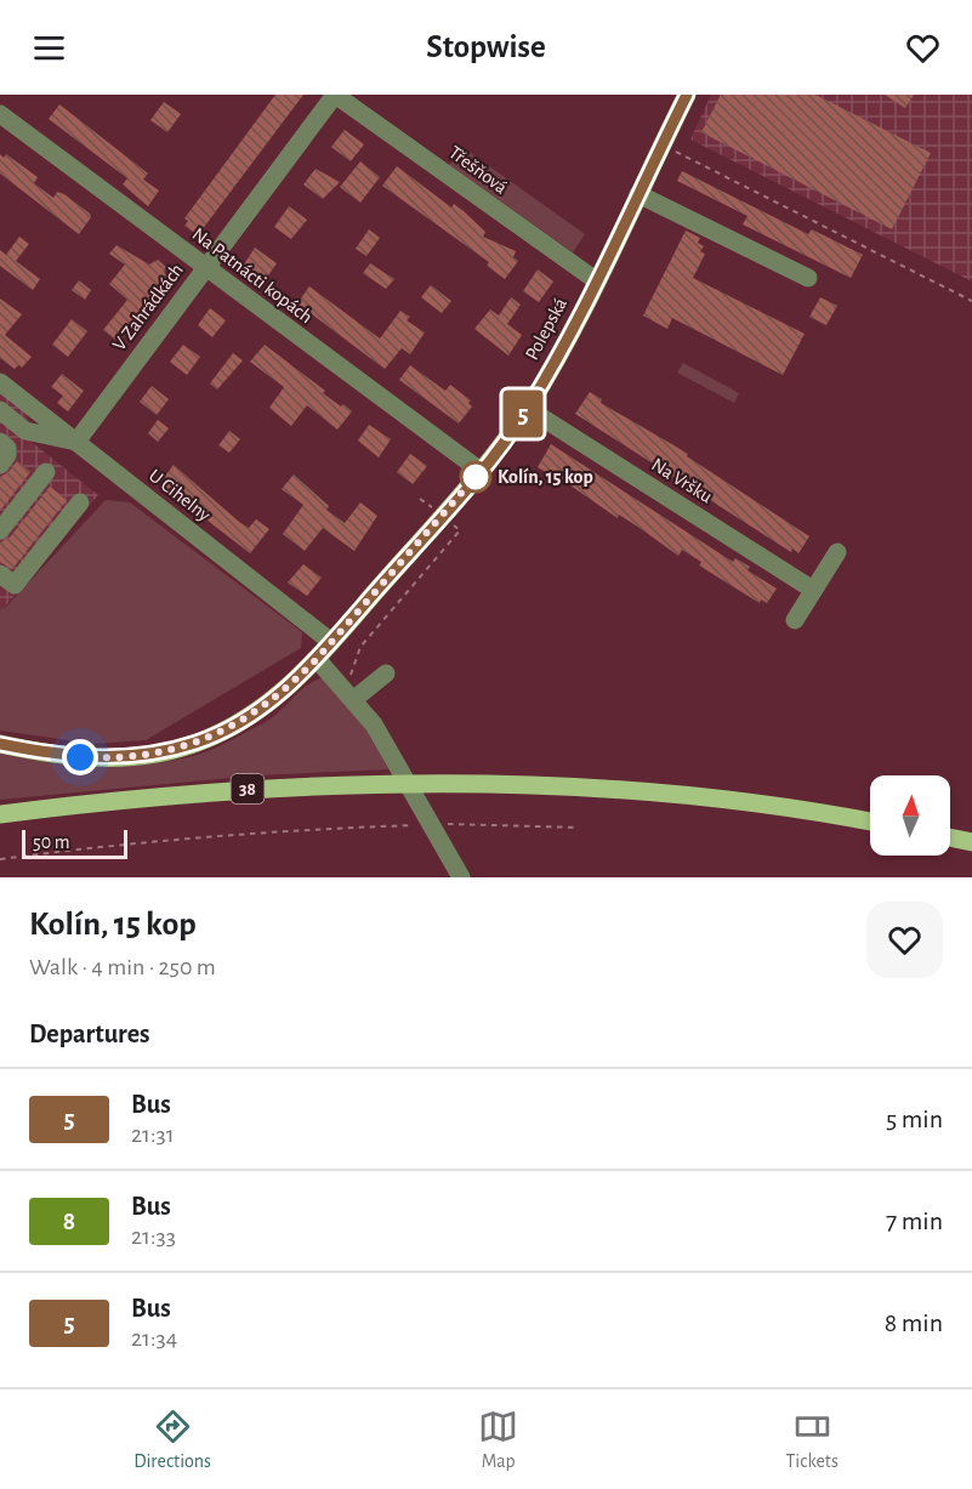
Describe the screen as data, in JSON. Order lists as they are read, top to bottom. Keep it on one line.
{"streets":{"main road":["Polepská","38"],"street":["Třešňová","Na Patnácti kopách","V Zahrádkách","Na Vršku","U Cihelny"]},"crossings":[["Třešňová","V Zahrádkách"],["Třešňová","Polepská"],["Na Patnácti kopách","V Zahrádkách"],["Na Patnácti kopách","Polepská"],["V Zahrádkách","U Cihelny"],["Polepská","Na Vršku"],["Polepská","U Cihelny"]],"places":["Kolín, 15 kop"],"lines":["bus line 5"],"scale_bar":"50 m","north":"top","page":{"header":"Stopwise","on_map":"5","scale":"50 m","heading":[["Kolín, 15 kop","Walk · 4 min · 250 m"],"Departures"],"list":[{"mark":"5","name":"Bus","note":"21:31","value":"5 min"},{"mark":"8","name":"Bus","note":"21:33","value":"7 min"},{"mark":"5","name":"Bus","note":"21:34","value":"8 min"}],"tabs":["Directions","Map","Tickets"]}}
